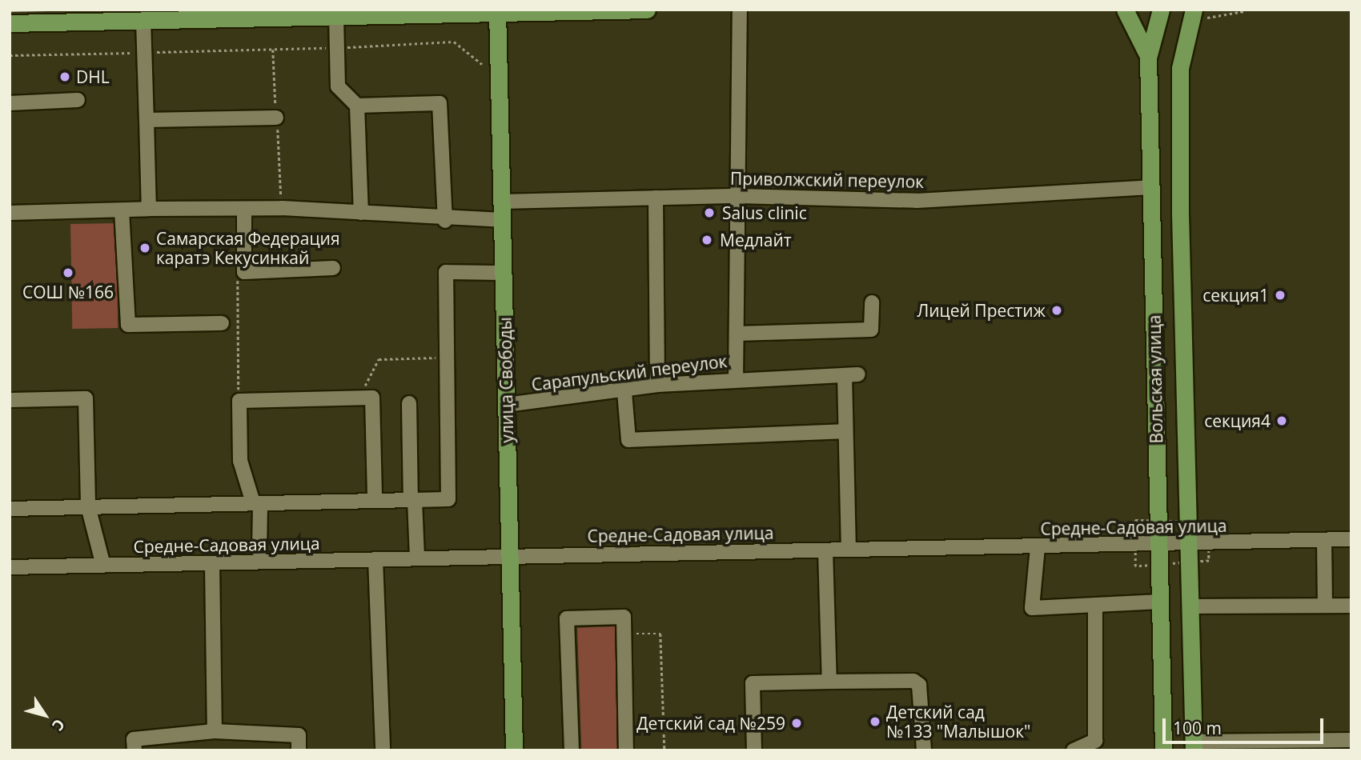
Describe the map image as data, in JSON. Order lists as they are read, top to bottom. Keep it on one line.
{"streets":{"main road":["Вольская улица","улица Свободы"],"street":["Приволжский переулок","Сарапульский переулок","Средне-Садовая улица"]},"crossings":[["Приволжский переулок","Вольская улица"],["Приволжский переулок","улица Свободы"],["Сарапульский переулок","улица Свободы"],["Вольская улица","Средне-Садовая улица"],["улица Свободы","Средне-Садовая улица"]],"places":["DHL","Salus clinic","Медлайт","Самарская Федерация каратэ Кекусинкай","СОШ №166","секция1","Лицей Престиж","секция4","Детский сад №133 \"Малышок\"","Детский сад №259"],"scale_bar":"100 m","north":"bottom right"}
